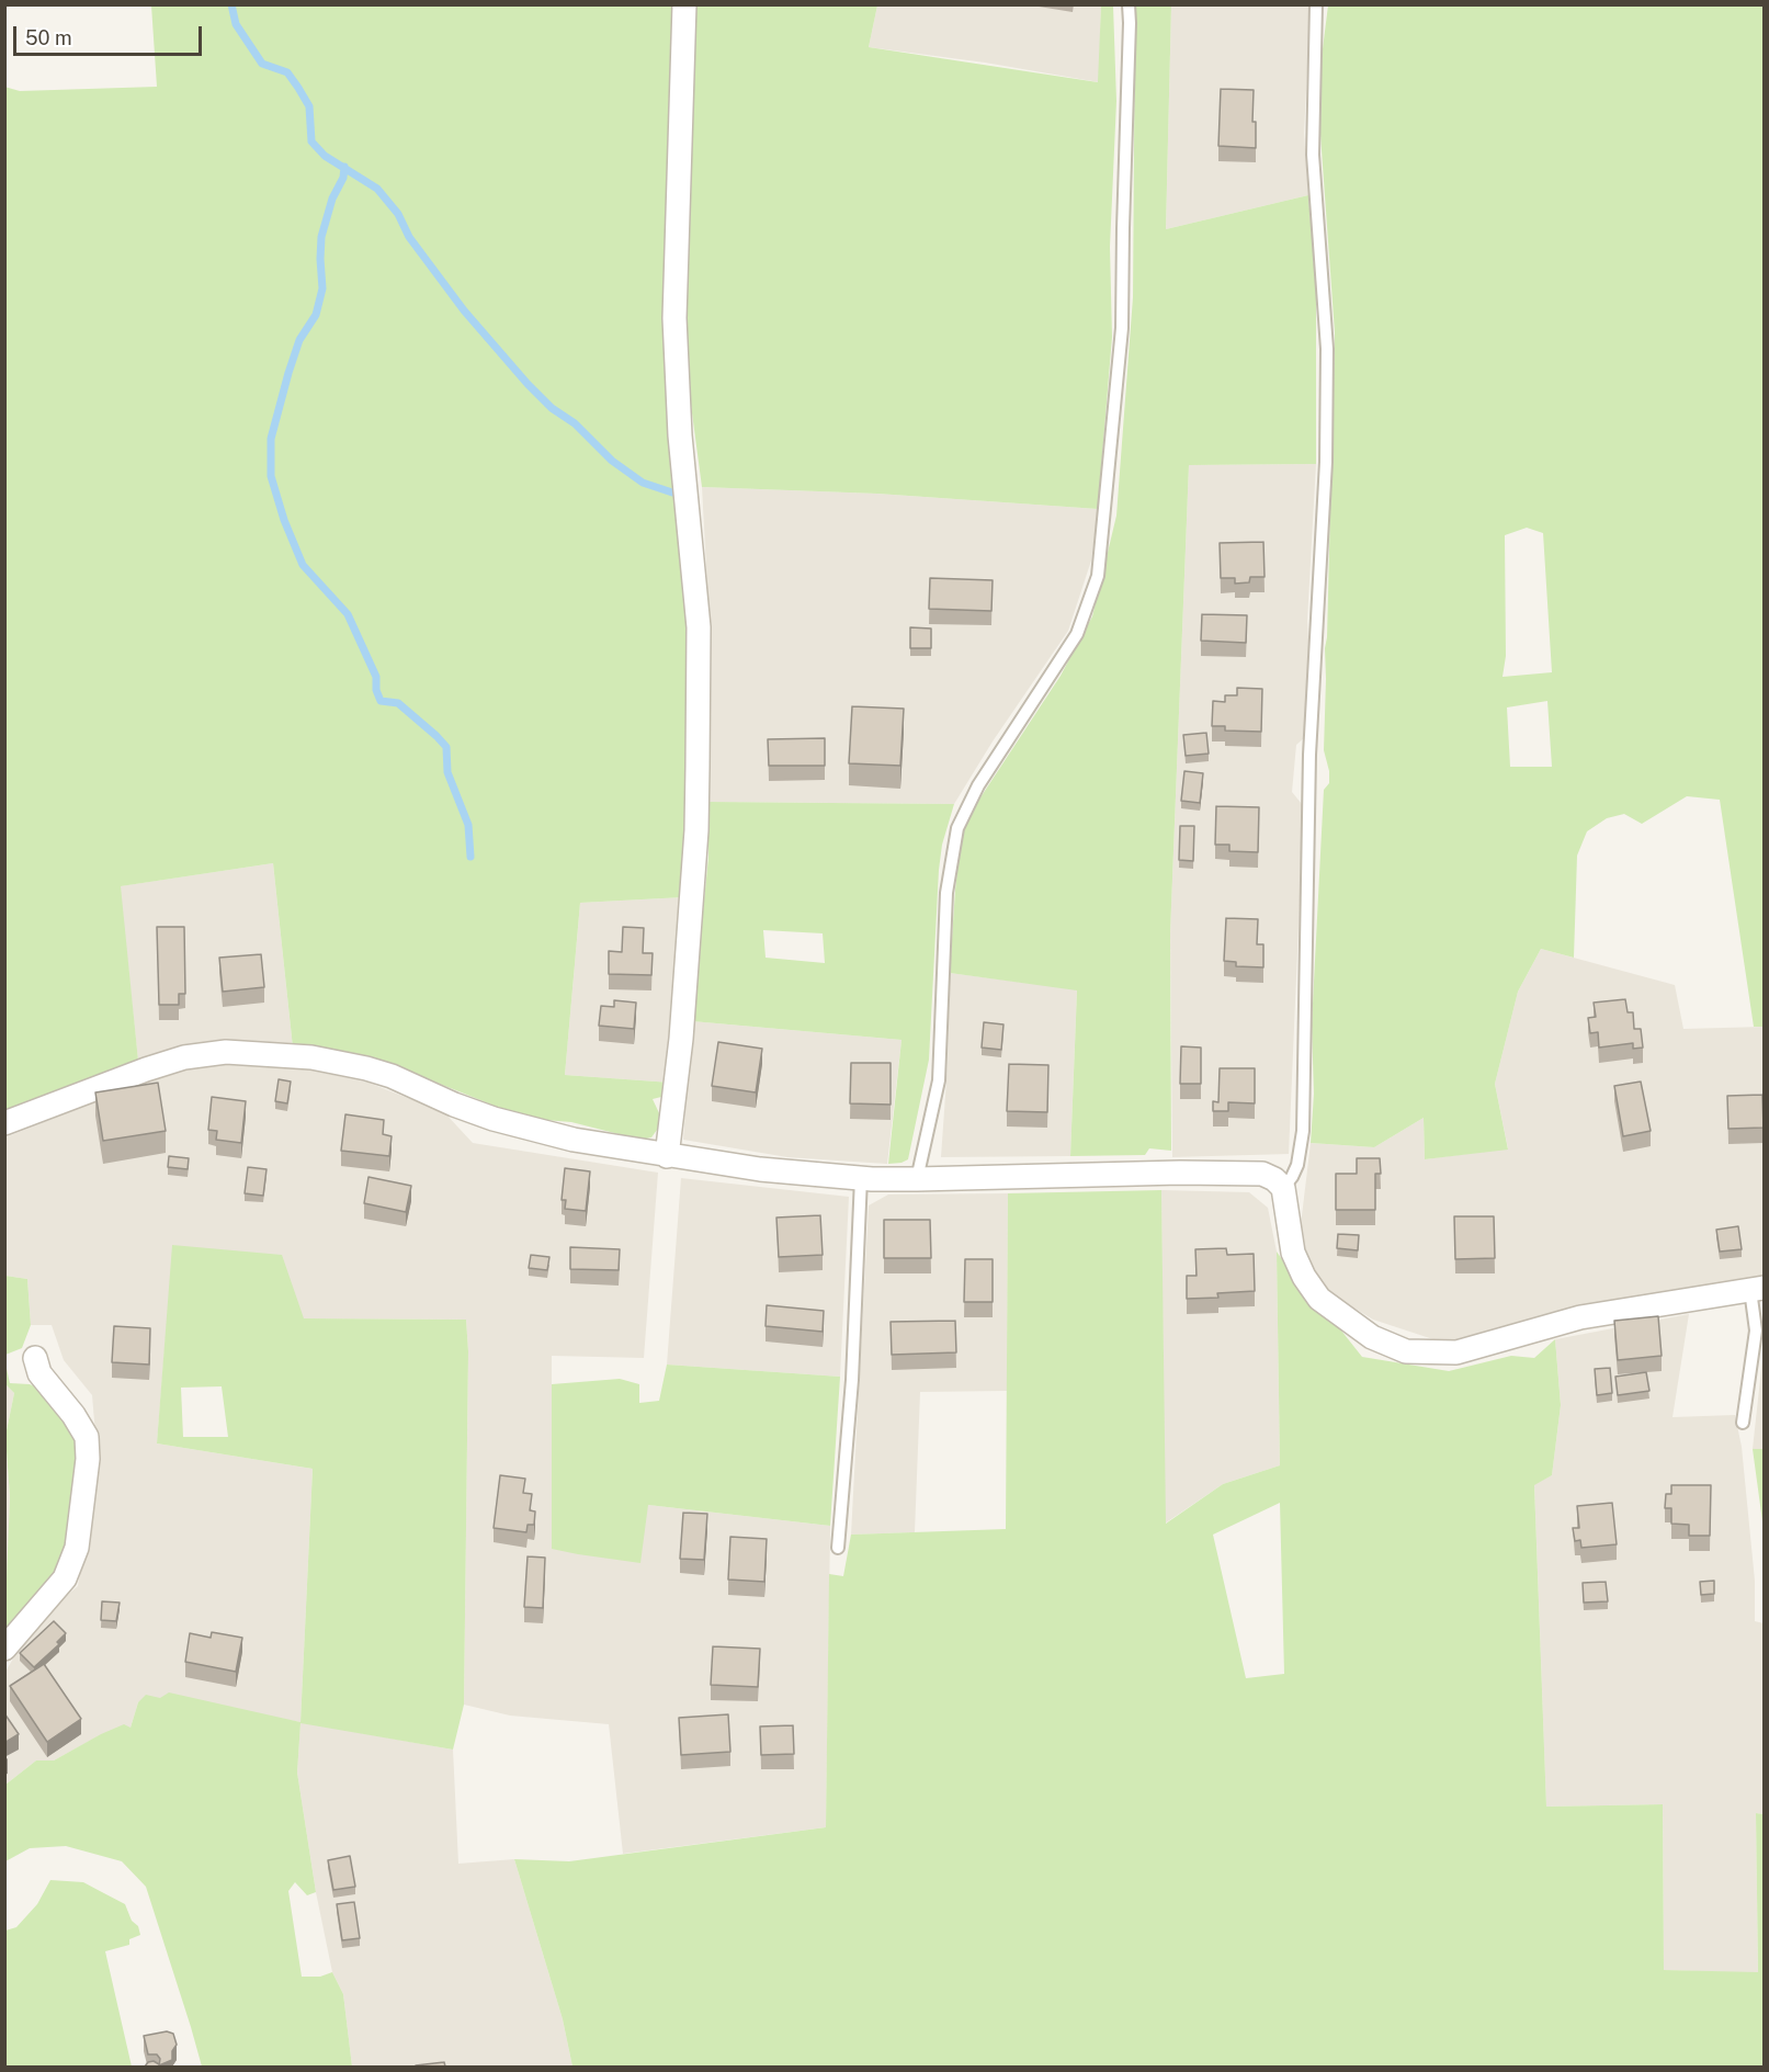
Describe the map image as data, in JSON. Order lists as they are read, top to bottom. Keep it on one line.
{"scale_bar":"50 m"}
